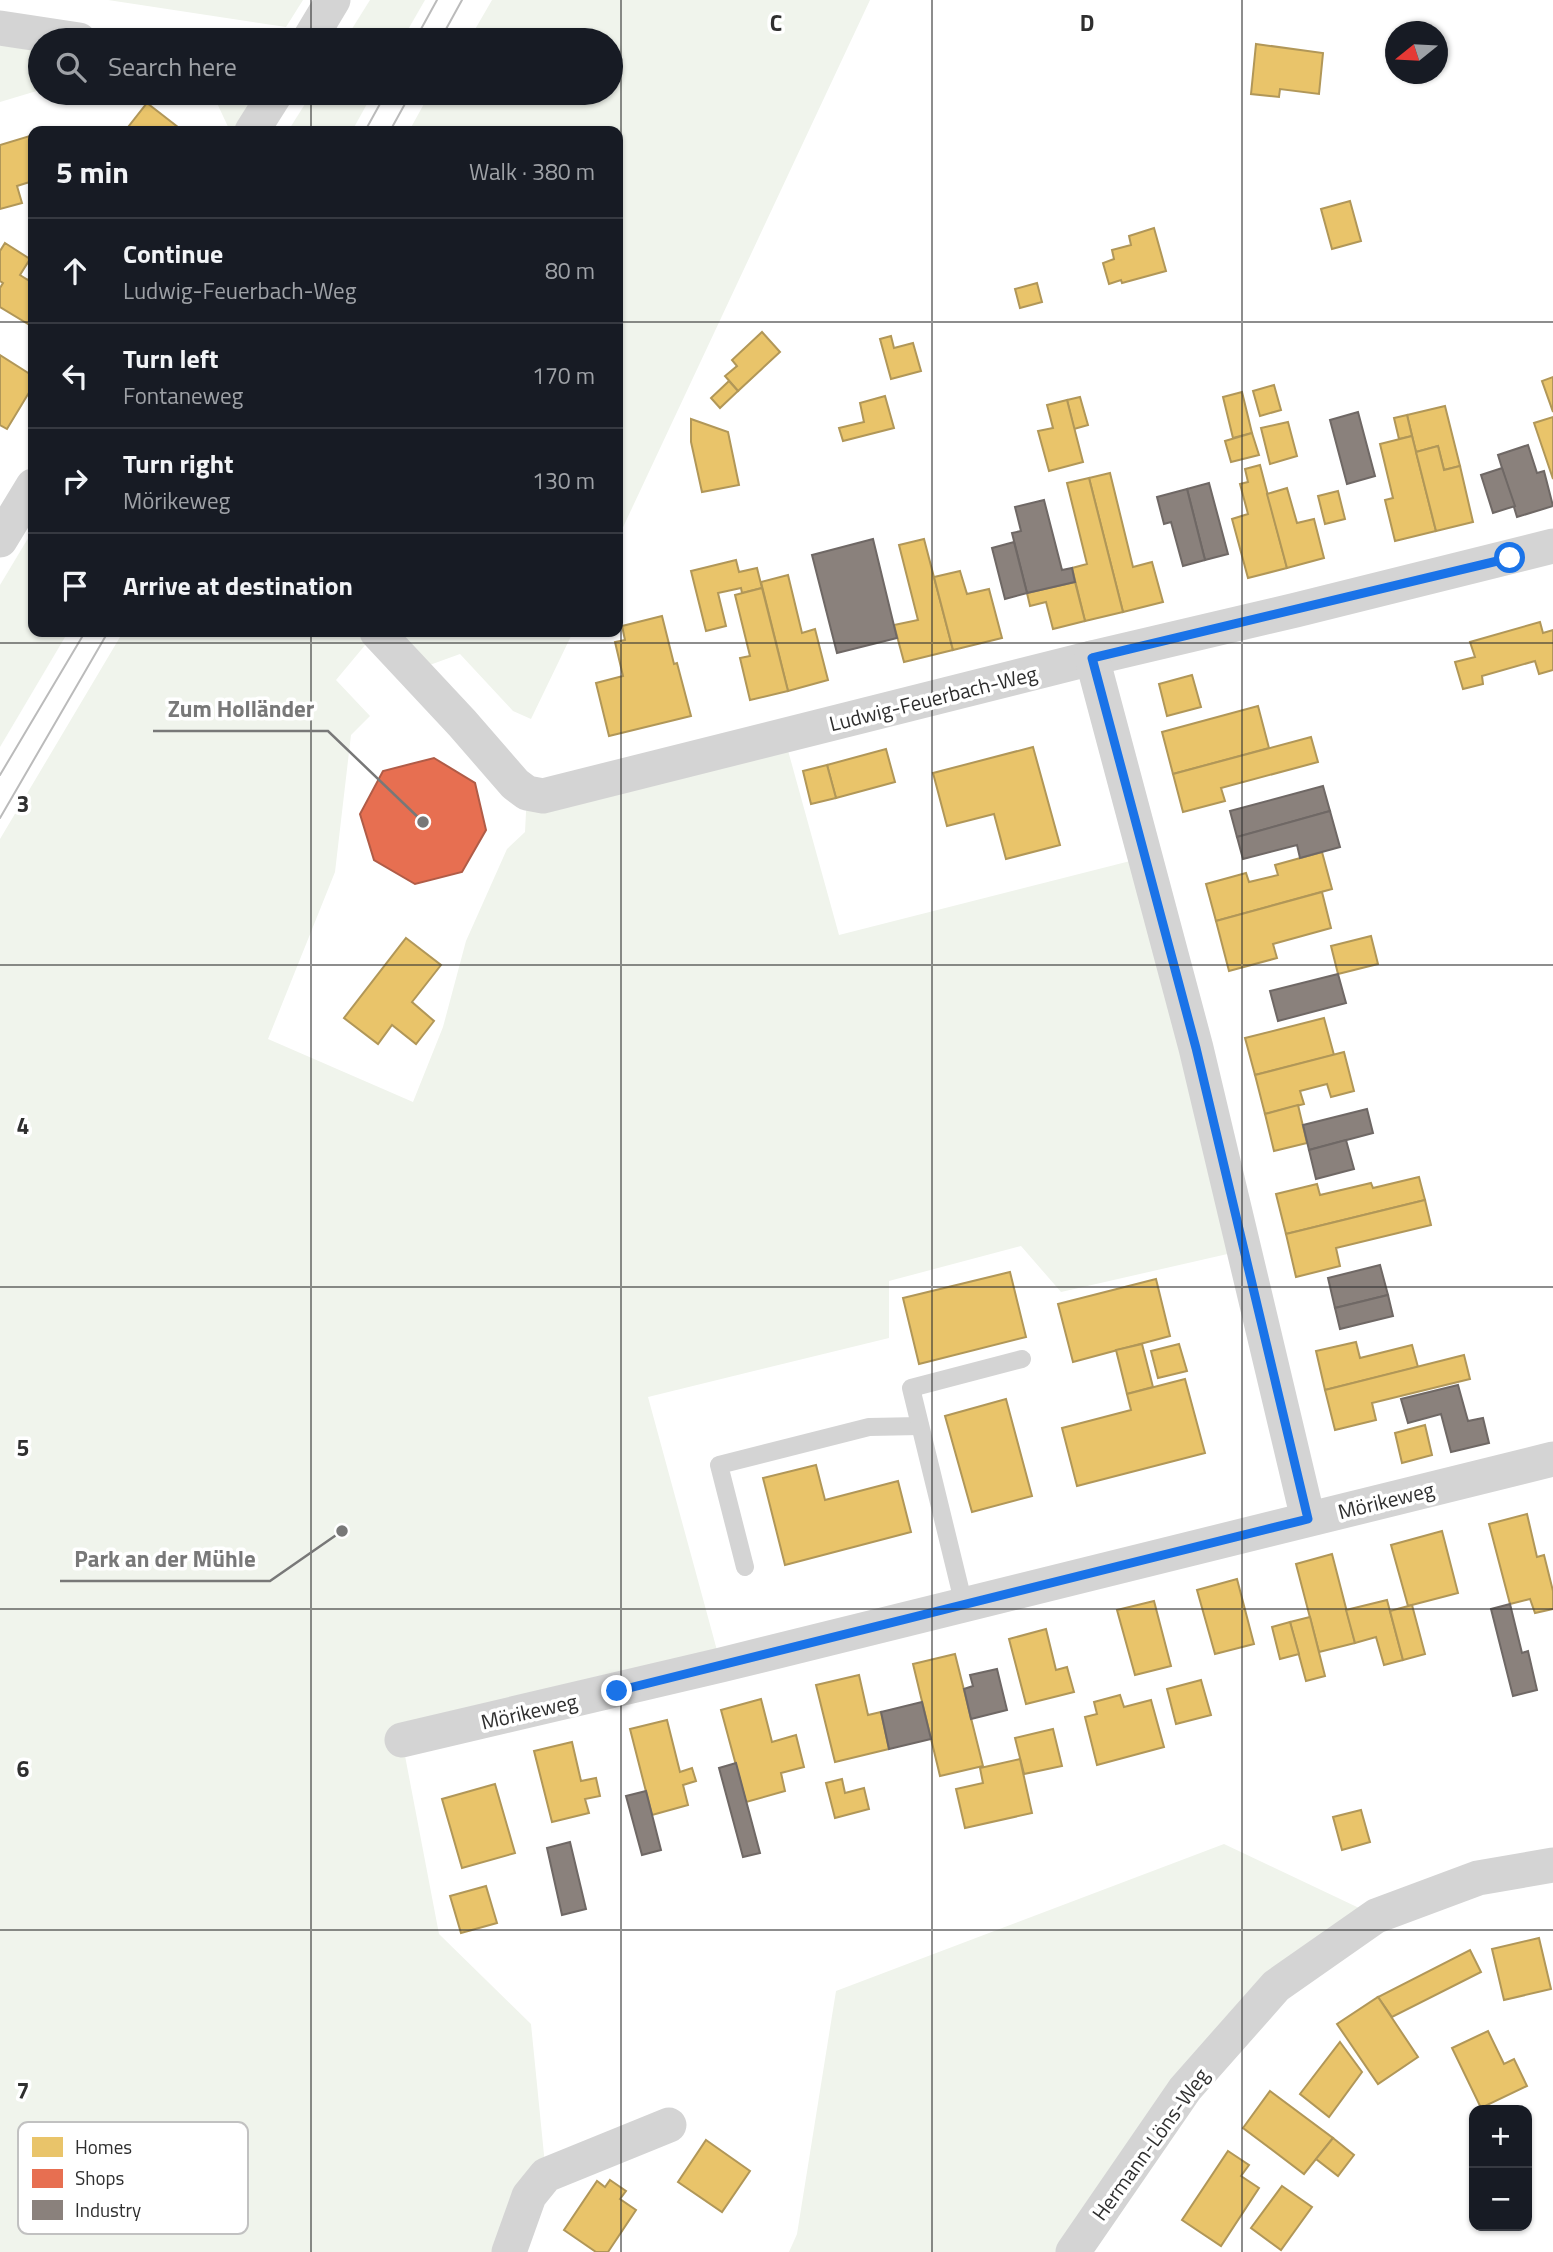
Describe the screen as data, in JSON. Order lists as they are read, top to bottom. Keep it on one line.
{"streets":{"street":["Ludwig-Feuerbach-Weg","Mörikeweg","Hermann-Löns-Weg"]},"places":["Zum Holländer","Park an der Mühle"],"legend":["Homes","Shops","Industry"],"north":"left","page":{"search":"Search here","heading":["5 min","Walk · 380 m"],"list":[["Continue","Ludwig-Feuerbach-Weg","80 m"],["Turn left","Fontaneweg","170 m"],["Turn right","Mörikeweg","130 m"],"Arrive at destination"],"map_buttons":["+","−"]},"grid":{"columns":["C","D"],"rows":["3","4","5","6","7"]}}
